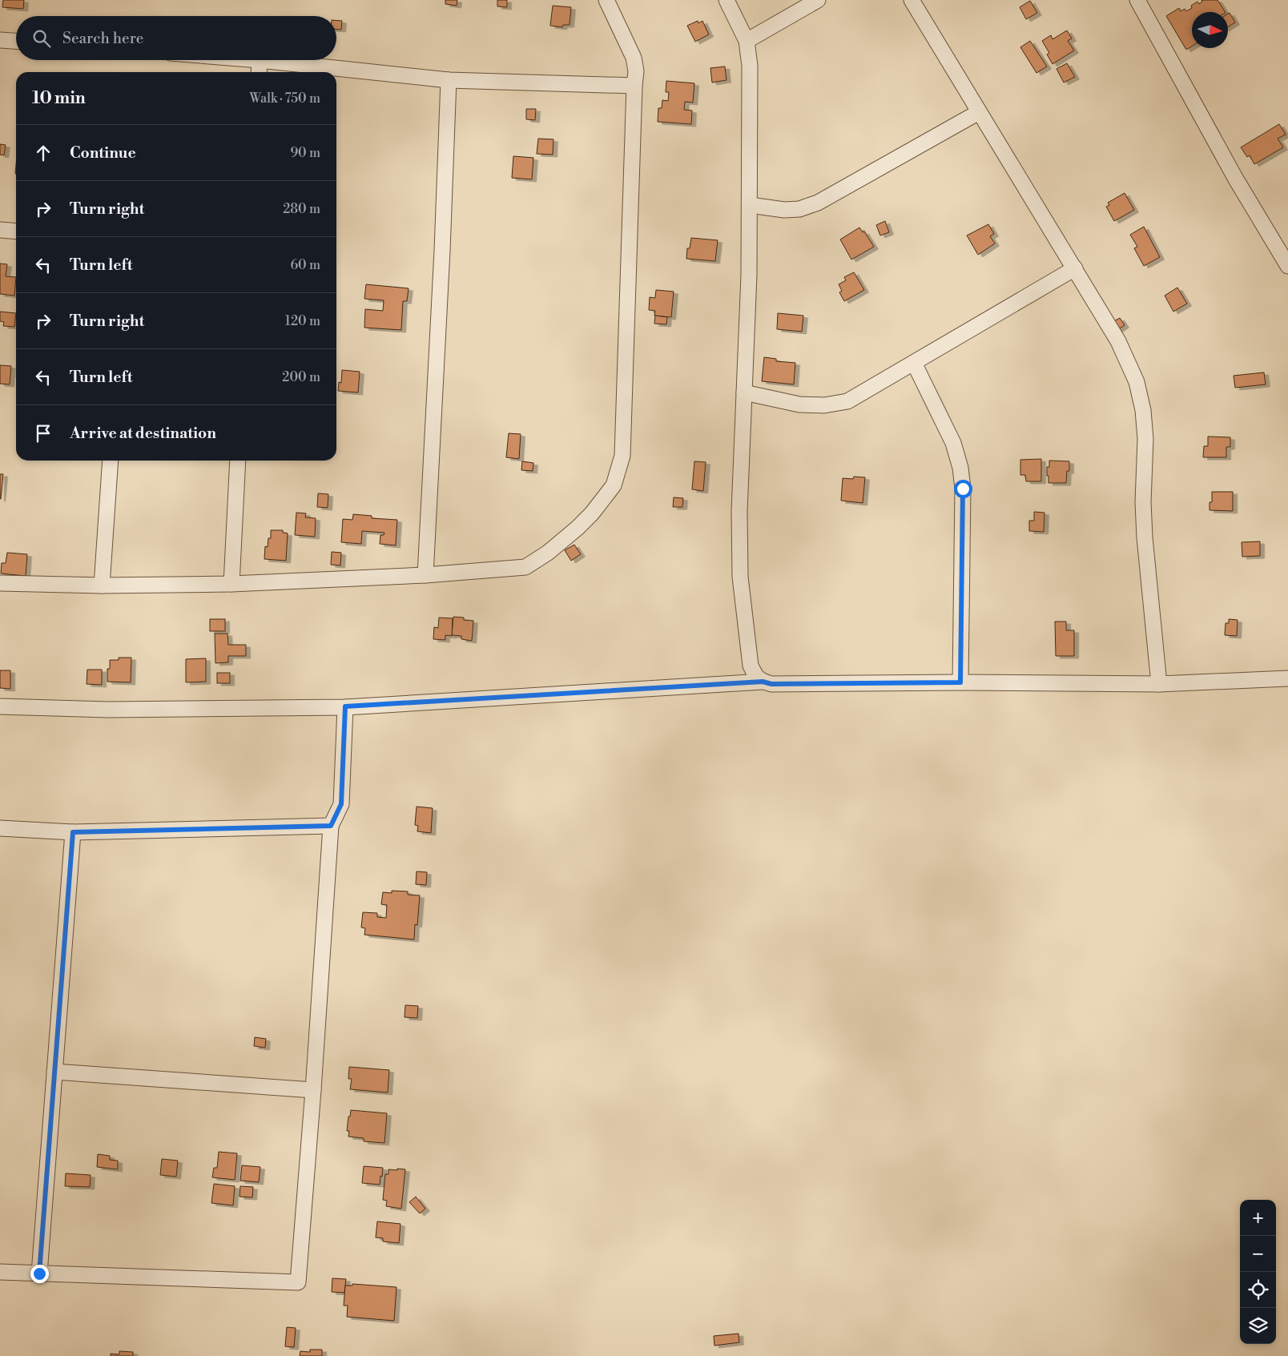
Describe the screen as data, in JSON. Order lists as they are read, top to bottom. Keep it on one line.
{"north":"right","page":{"search":"Search here","heading":["10 min","Walk · 750 m"],"list":[["Continue","90 m"],["Turn right","280 m"],["Turn left","60 m"],["Turn right","120 m"],["Turn left","200 m"],"Arrive at destination"],"map_buttons":["+","−"]}}
